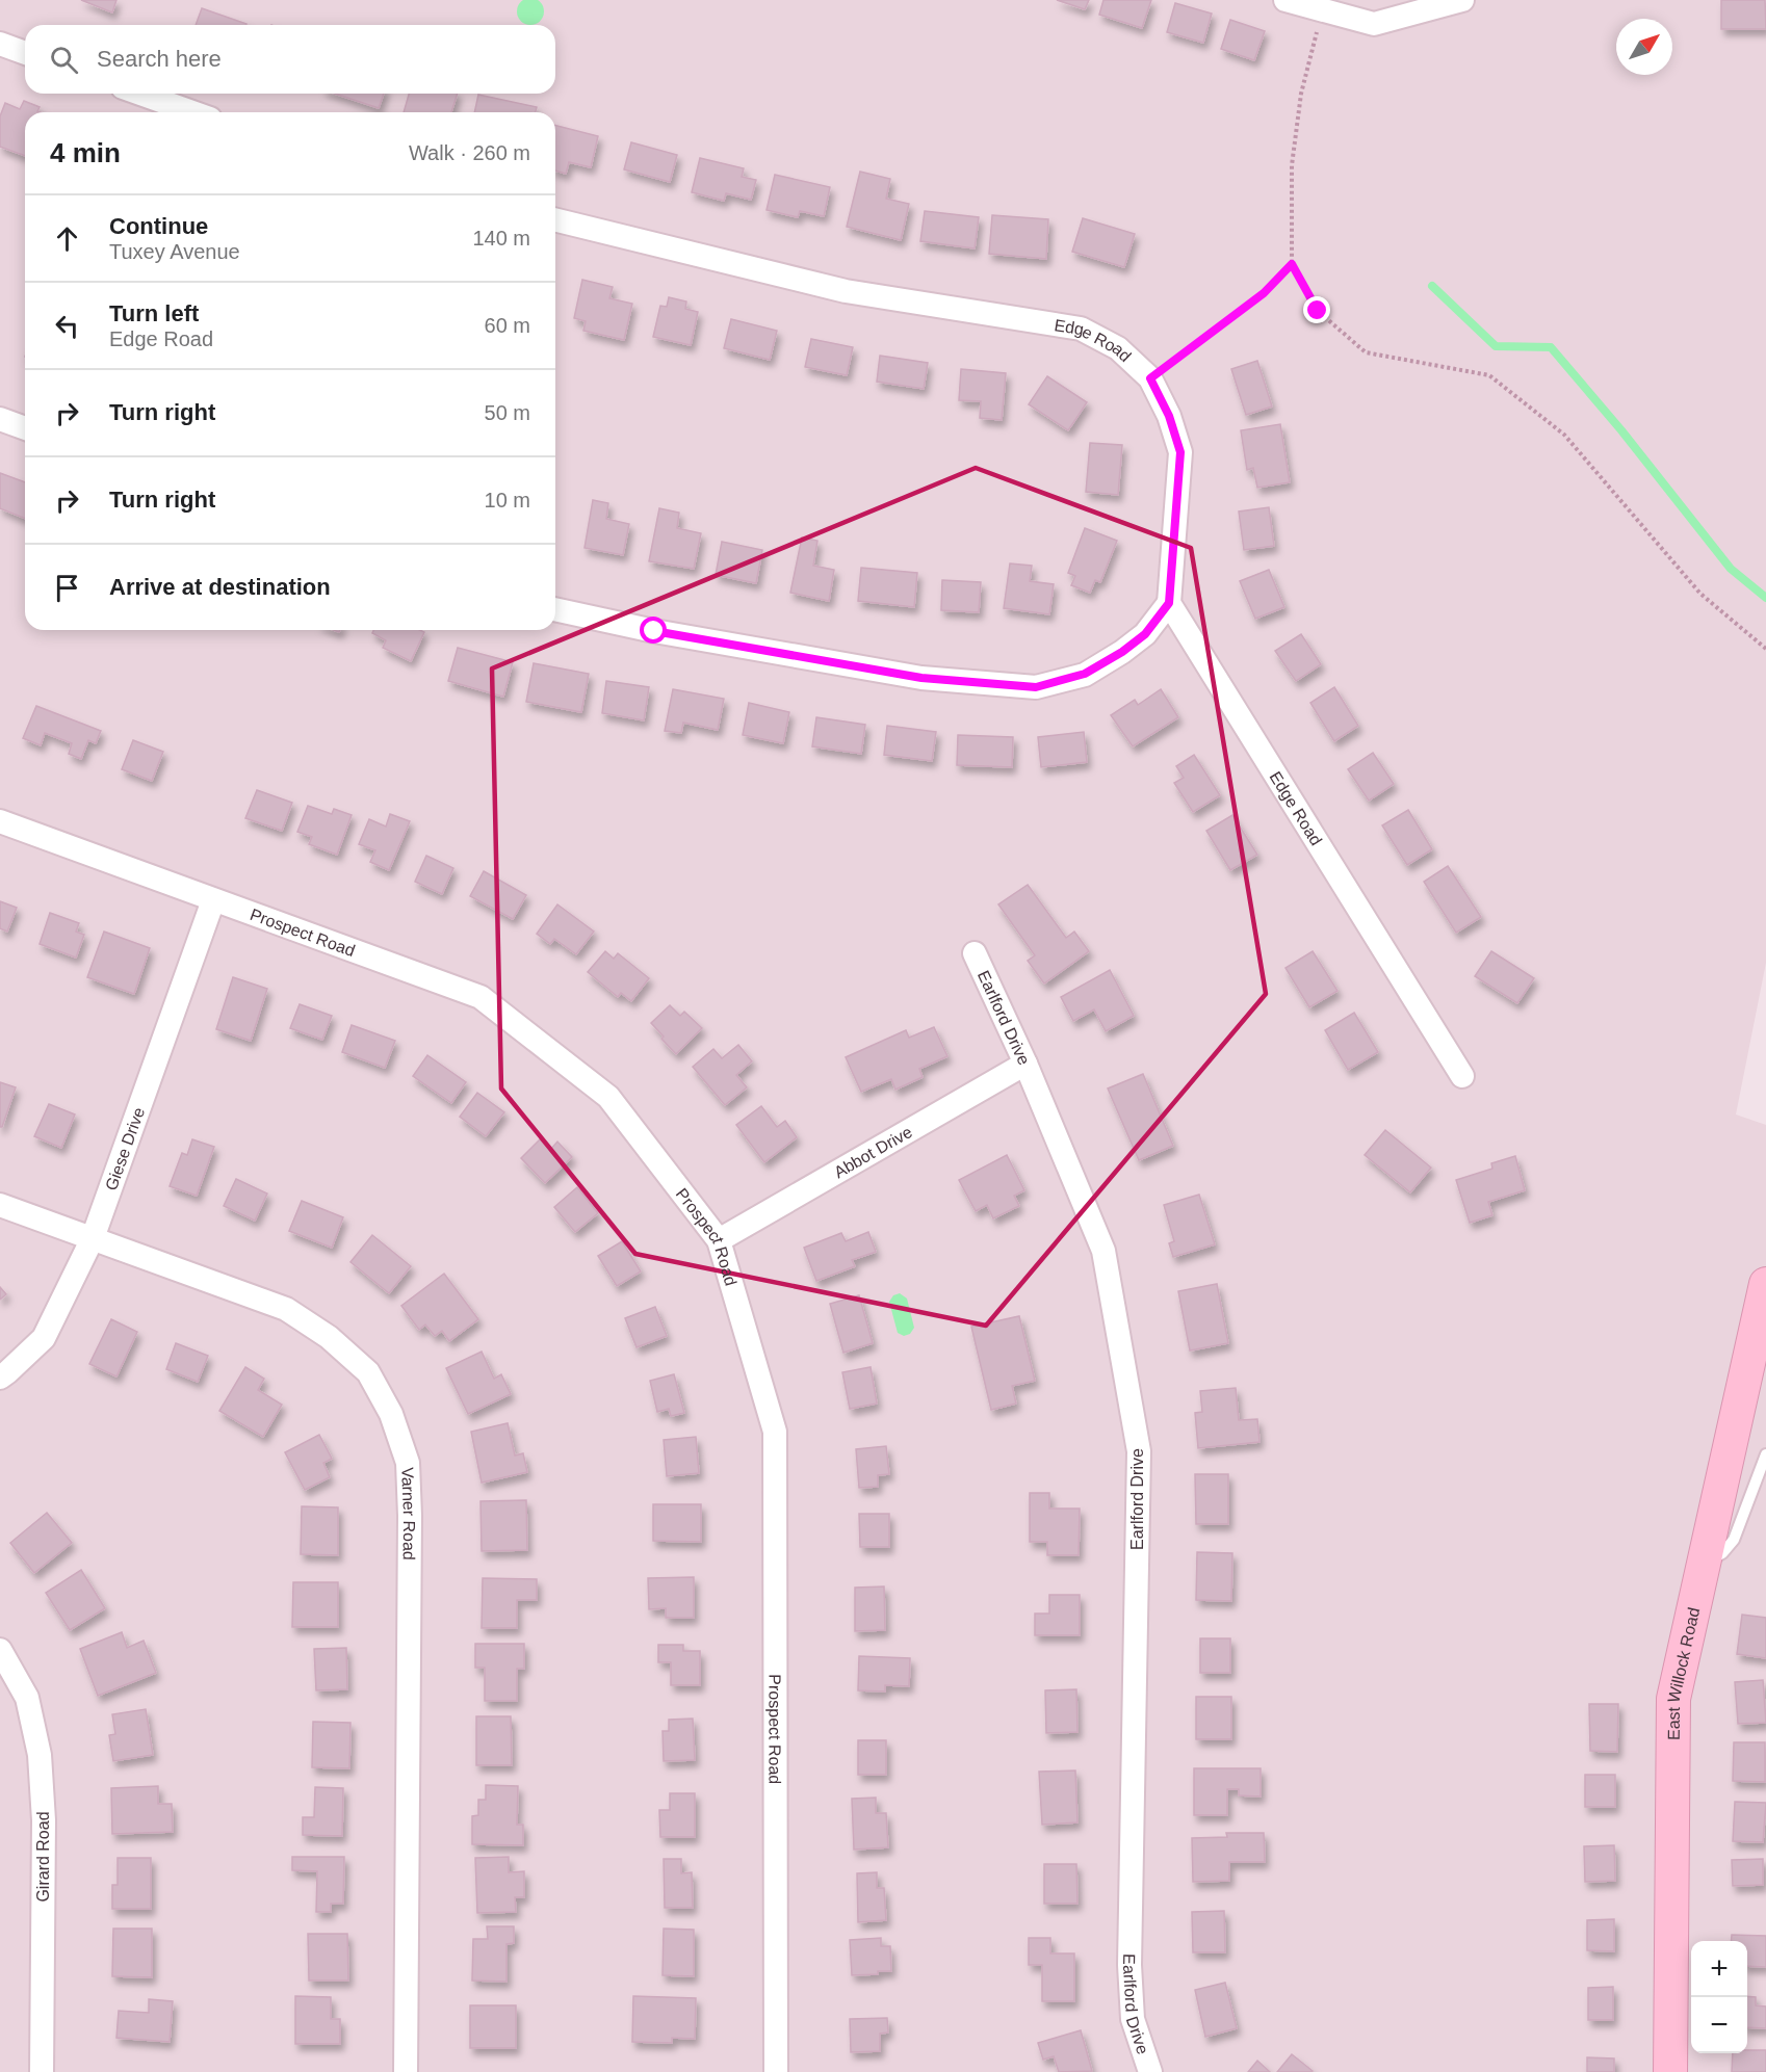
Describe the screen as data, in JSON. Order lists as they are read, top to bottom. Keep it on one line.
{"streets":{"street":["Edge Road","Prospect Road","Earlford Drive","Giese Drive","Abbot Drive","Varner Road","East Willock Road","Girard Road"]},"crossings":[["Prospect Road","Giese Drive"],["Prospect Road","Abbot Drive"],["Earlford Drive","Abbot Drive"],["Giese Drive","Varner Road"]],"north":"top right","page":{"search":"Search here","heading":["4 min","Walk · 260 m"],"list":[["Continue","Tuxey Avenue","140 m"],["Turn left","Edge Road","60 m"],["Turn right","50 m"],["Turn right","10 m"],"Arrive at destination"],"map_buttons":["+","−"]}}
